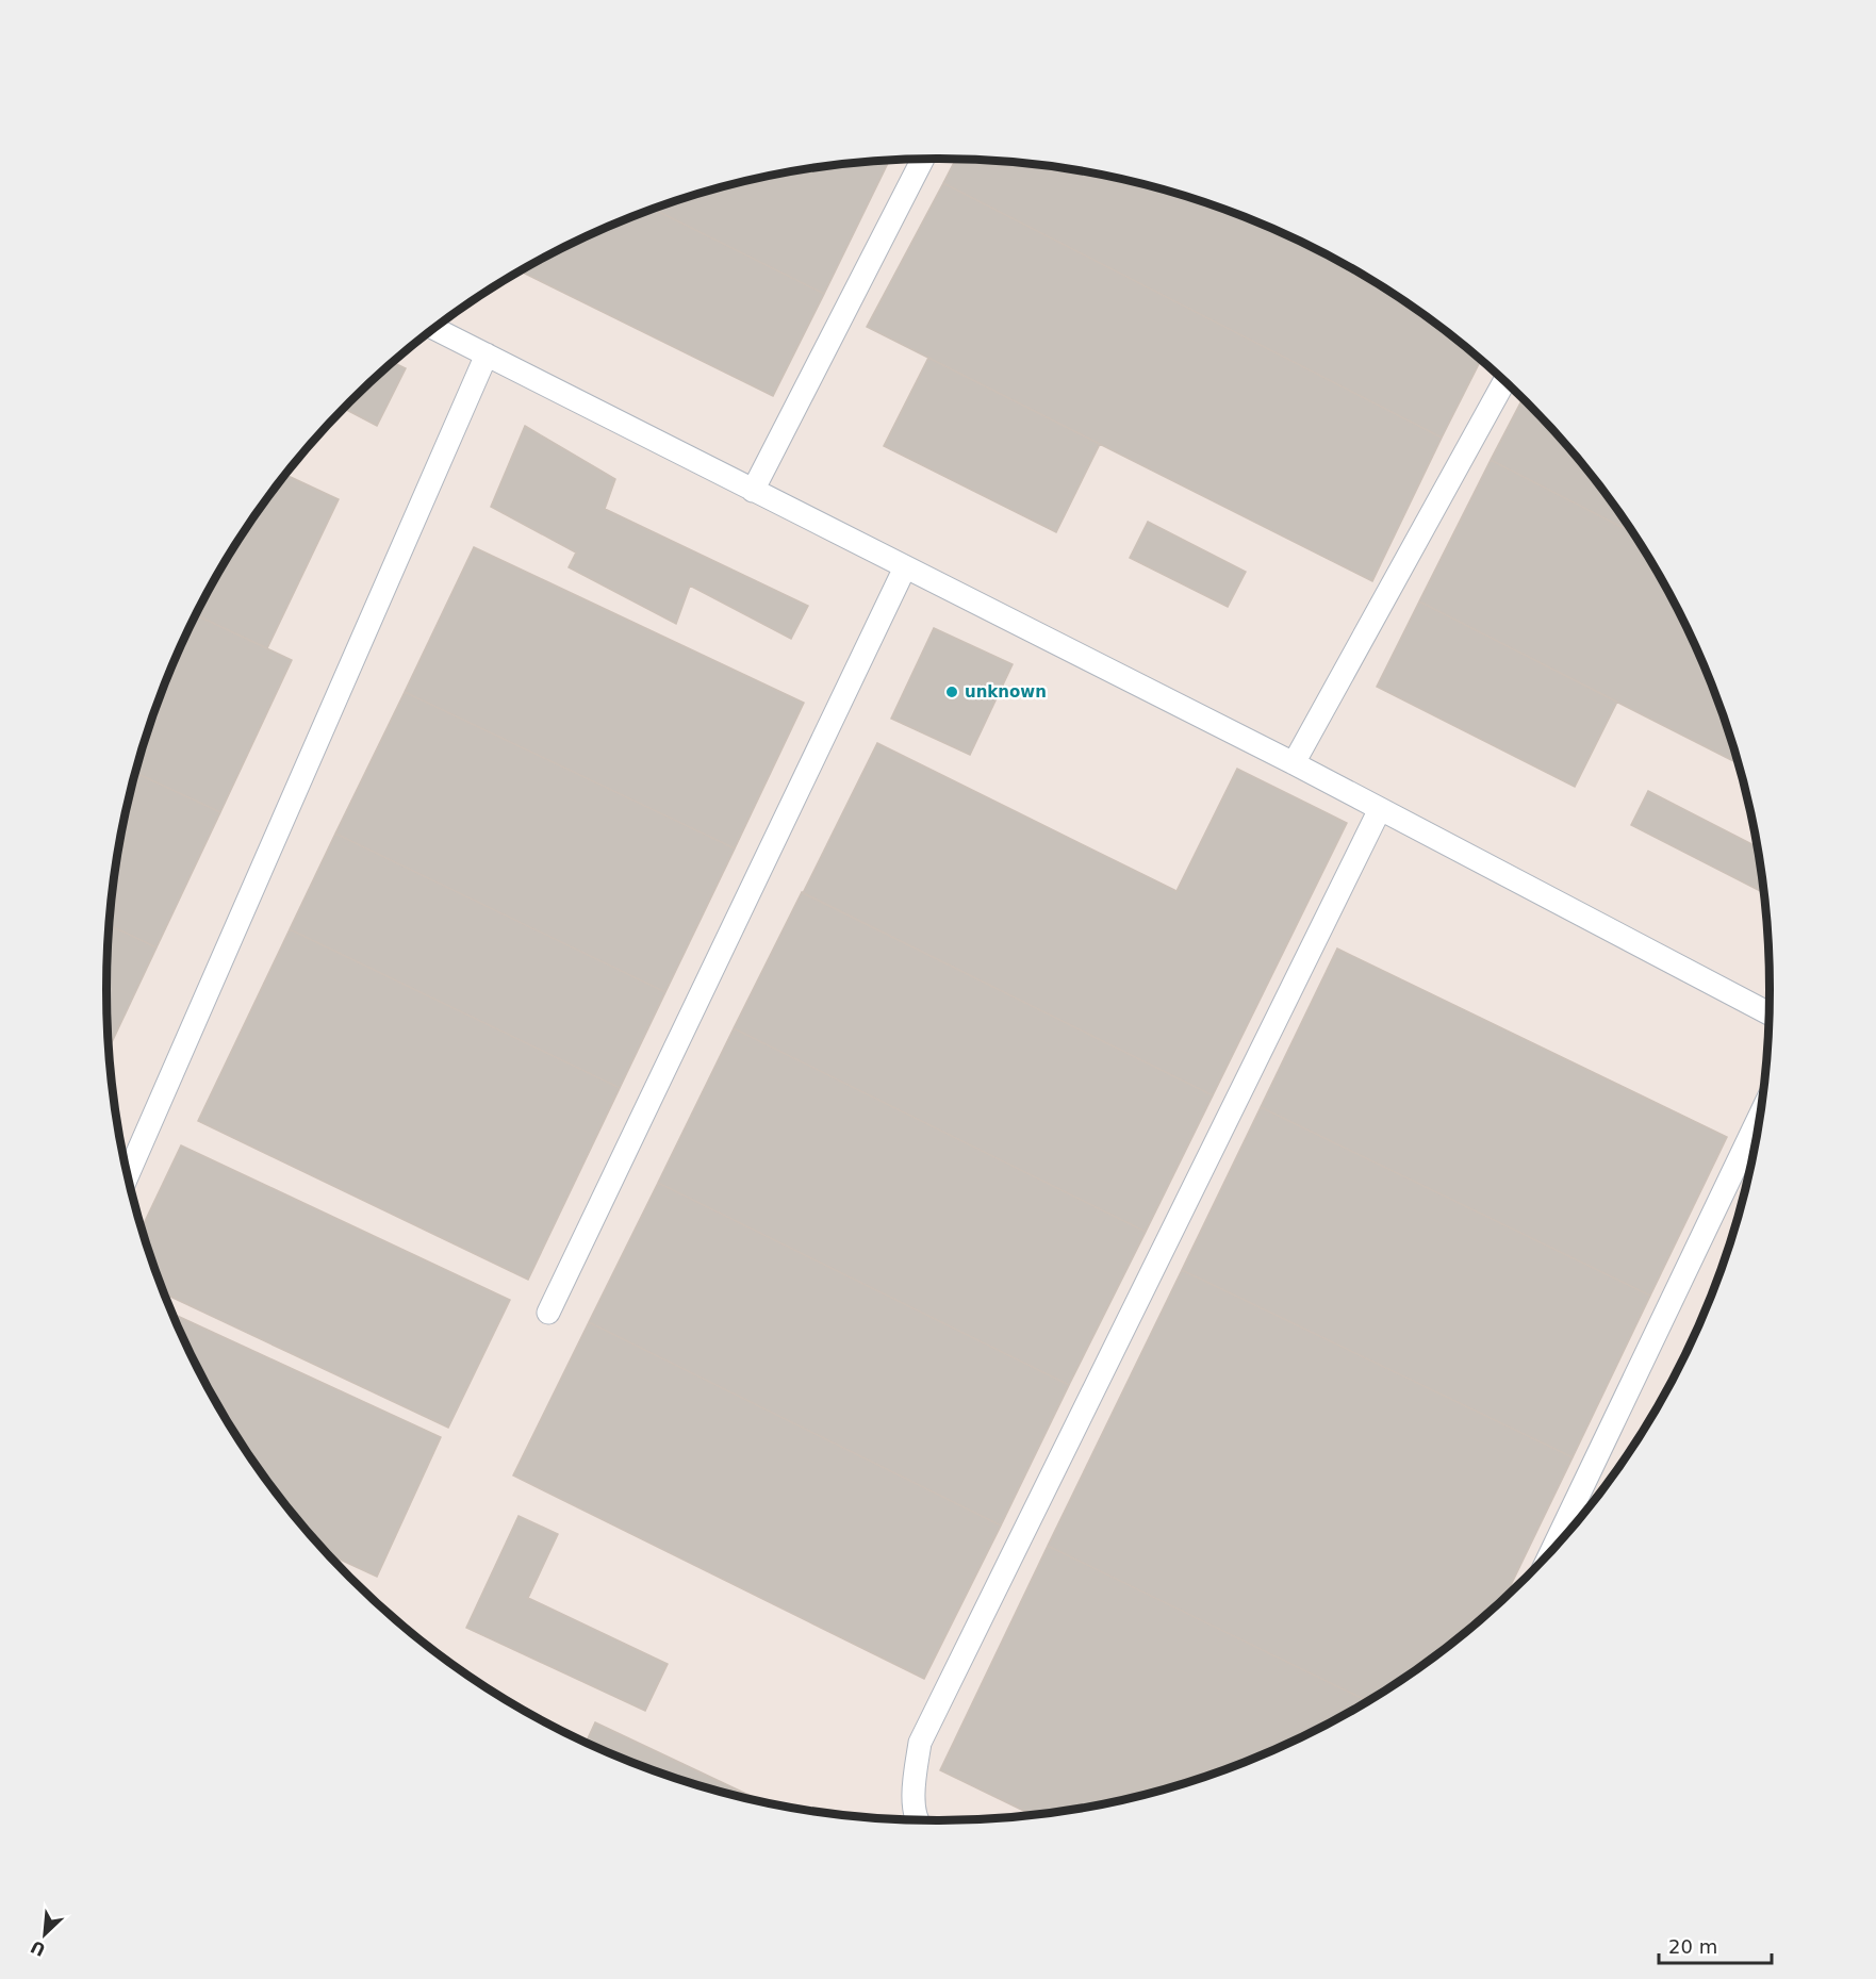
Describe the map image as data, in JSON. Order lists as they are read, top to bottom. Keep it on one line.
{"places":["unknown"],"scale_bar":"20 m","north":"bottom left"}
